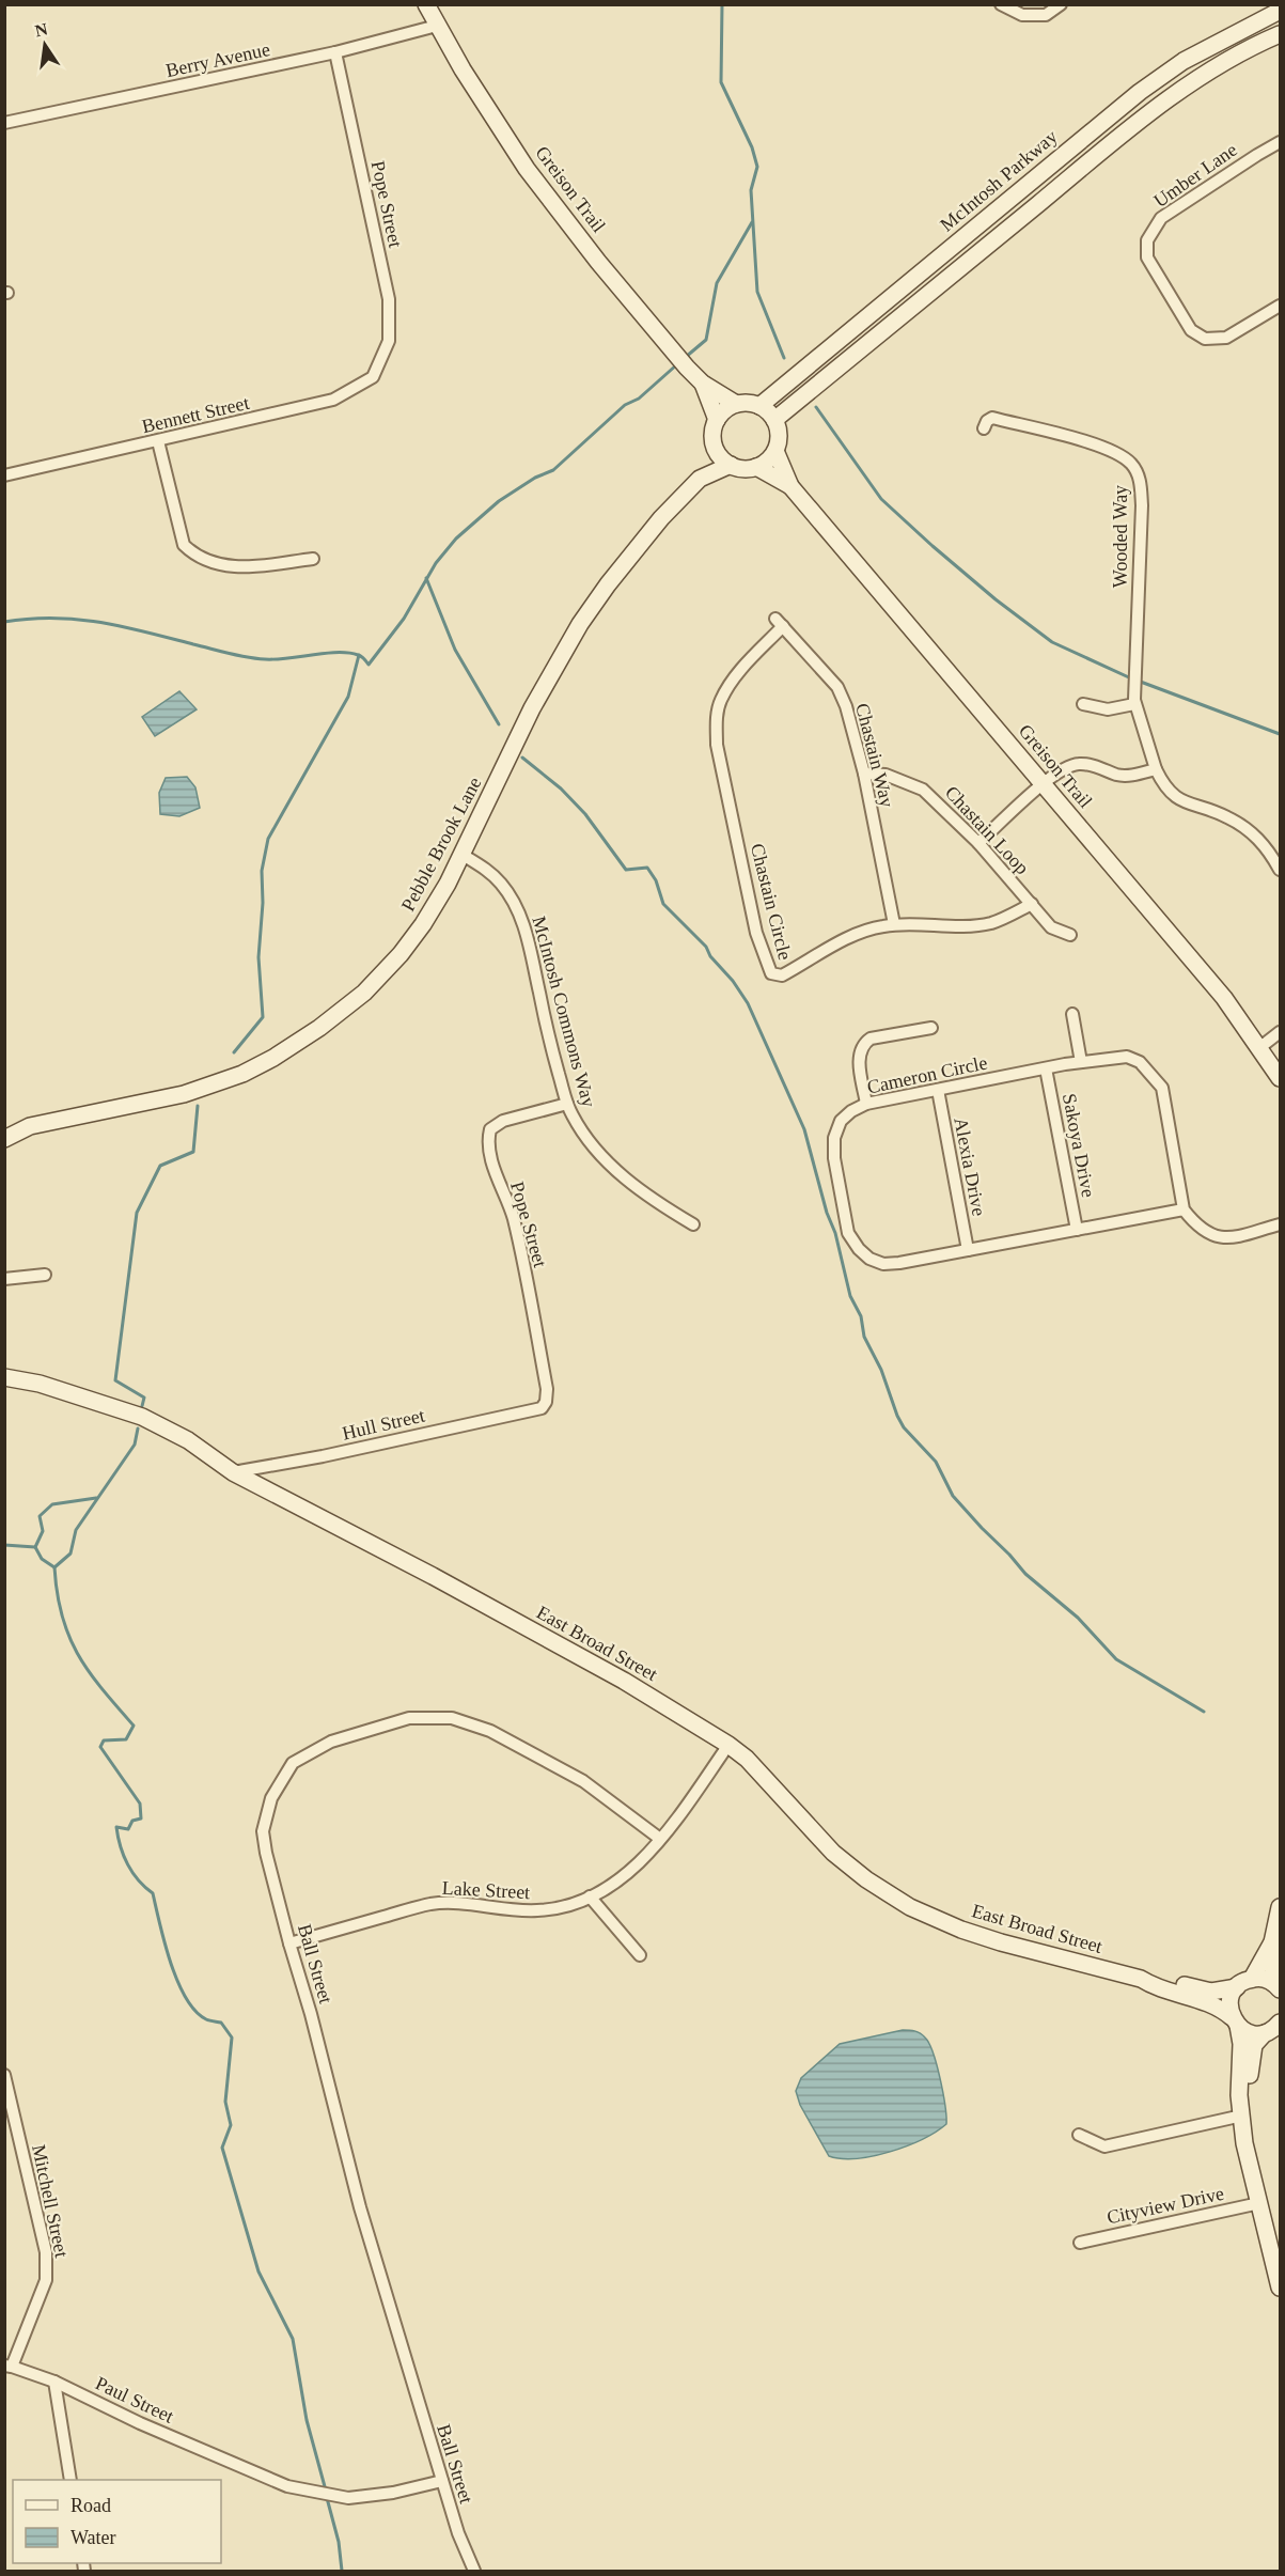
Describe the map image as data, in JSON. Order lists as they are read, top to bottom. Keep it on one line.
{"streets":{"street":["Berry Avenue","Umber Lane","McIntosh Parkway","Greison Trail","Pope Street","Bennett Street","Wooded Way","Chastain Way","Chastain Loop","Pebble Brook Lane","Chastain Circle","McIntosh Commons Way","Cameron Circle","Sakoya Drive","Alexia Drive","Hull Street","East Broad Street","Lake Street","Ball Street","Mitchell Street","Cityview Drive","Paul Street"]},"crossings":[["Berry Avenue","Greison Trail"],["Berry Avenue","Pope Street"],["McIntosh Parkway","Greison Trail"],["McIntosh Parkway","Pebble Brook Lane"],["Greison Trail","Pebble Brook Lane"],["Pope Street","Bennett Street"],["Pope Street","McIntosh Commons Way"],["Pope Street","Hull Street"],["Chastain Way","Chastain Loop"],["Chastain Way","Chastain Circle"],["Chastain Loop","Chastain Circle"],["Pebble Brook Lane","McIntosh Commons Way"],["Cameron Circle","Sakoya Drive"],["Cameron Circle","Alexia Drive"],["Hull Street","East Broad Street"],["East Broad Street","Lake Street"],["Lake Street","Ball Street"],["Ball Street","Paul Street"],["Mitchell Street","Paul Street"]],"legend":["Road","Water"],"north":"top"}
